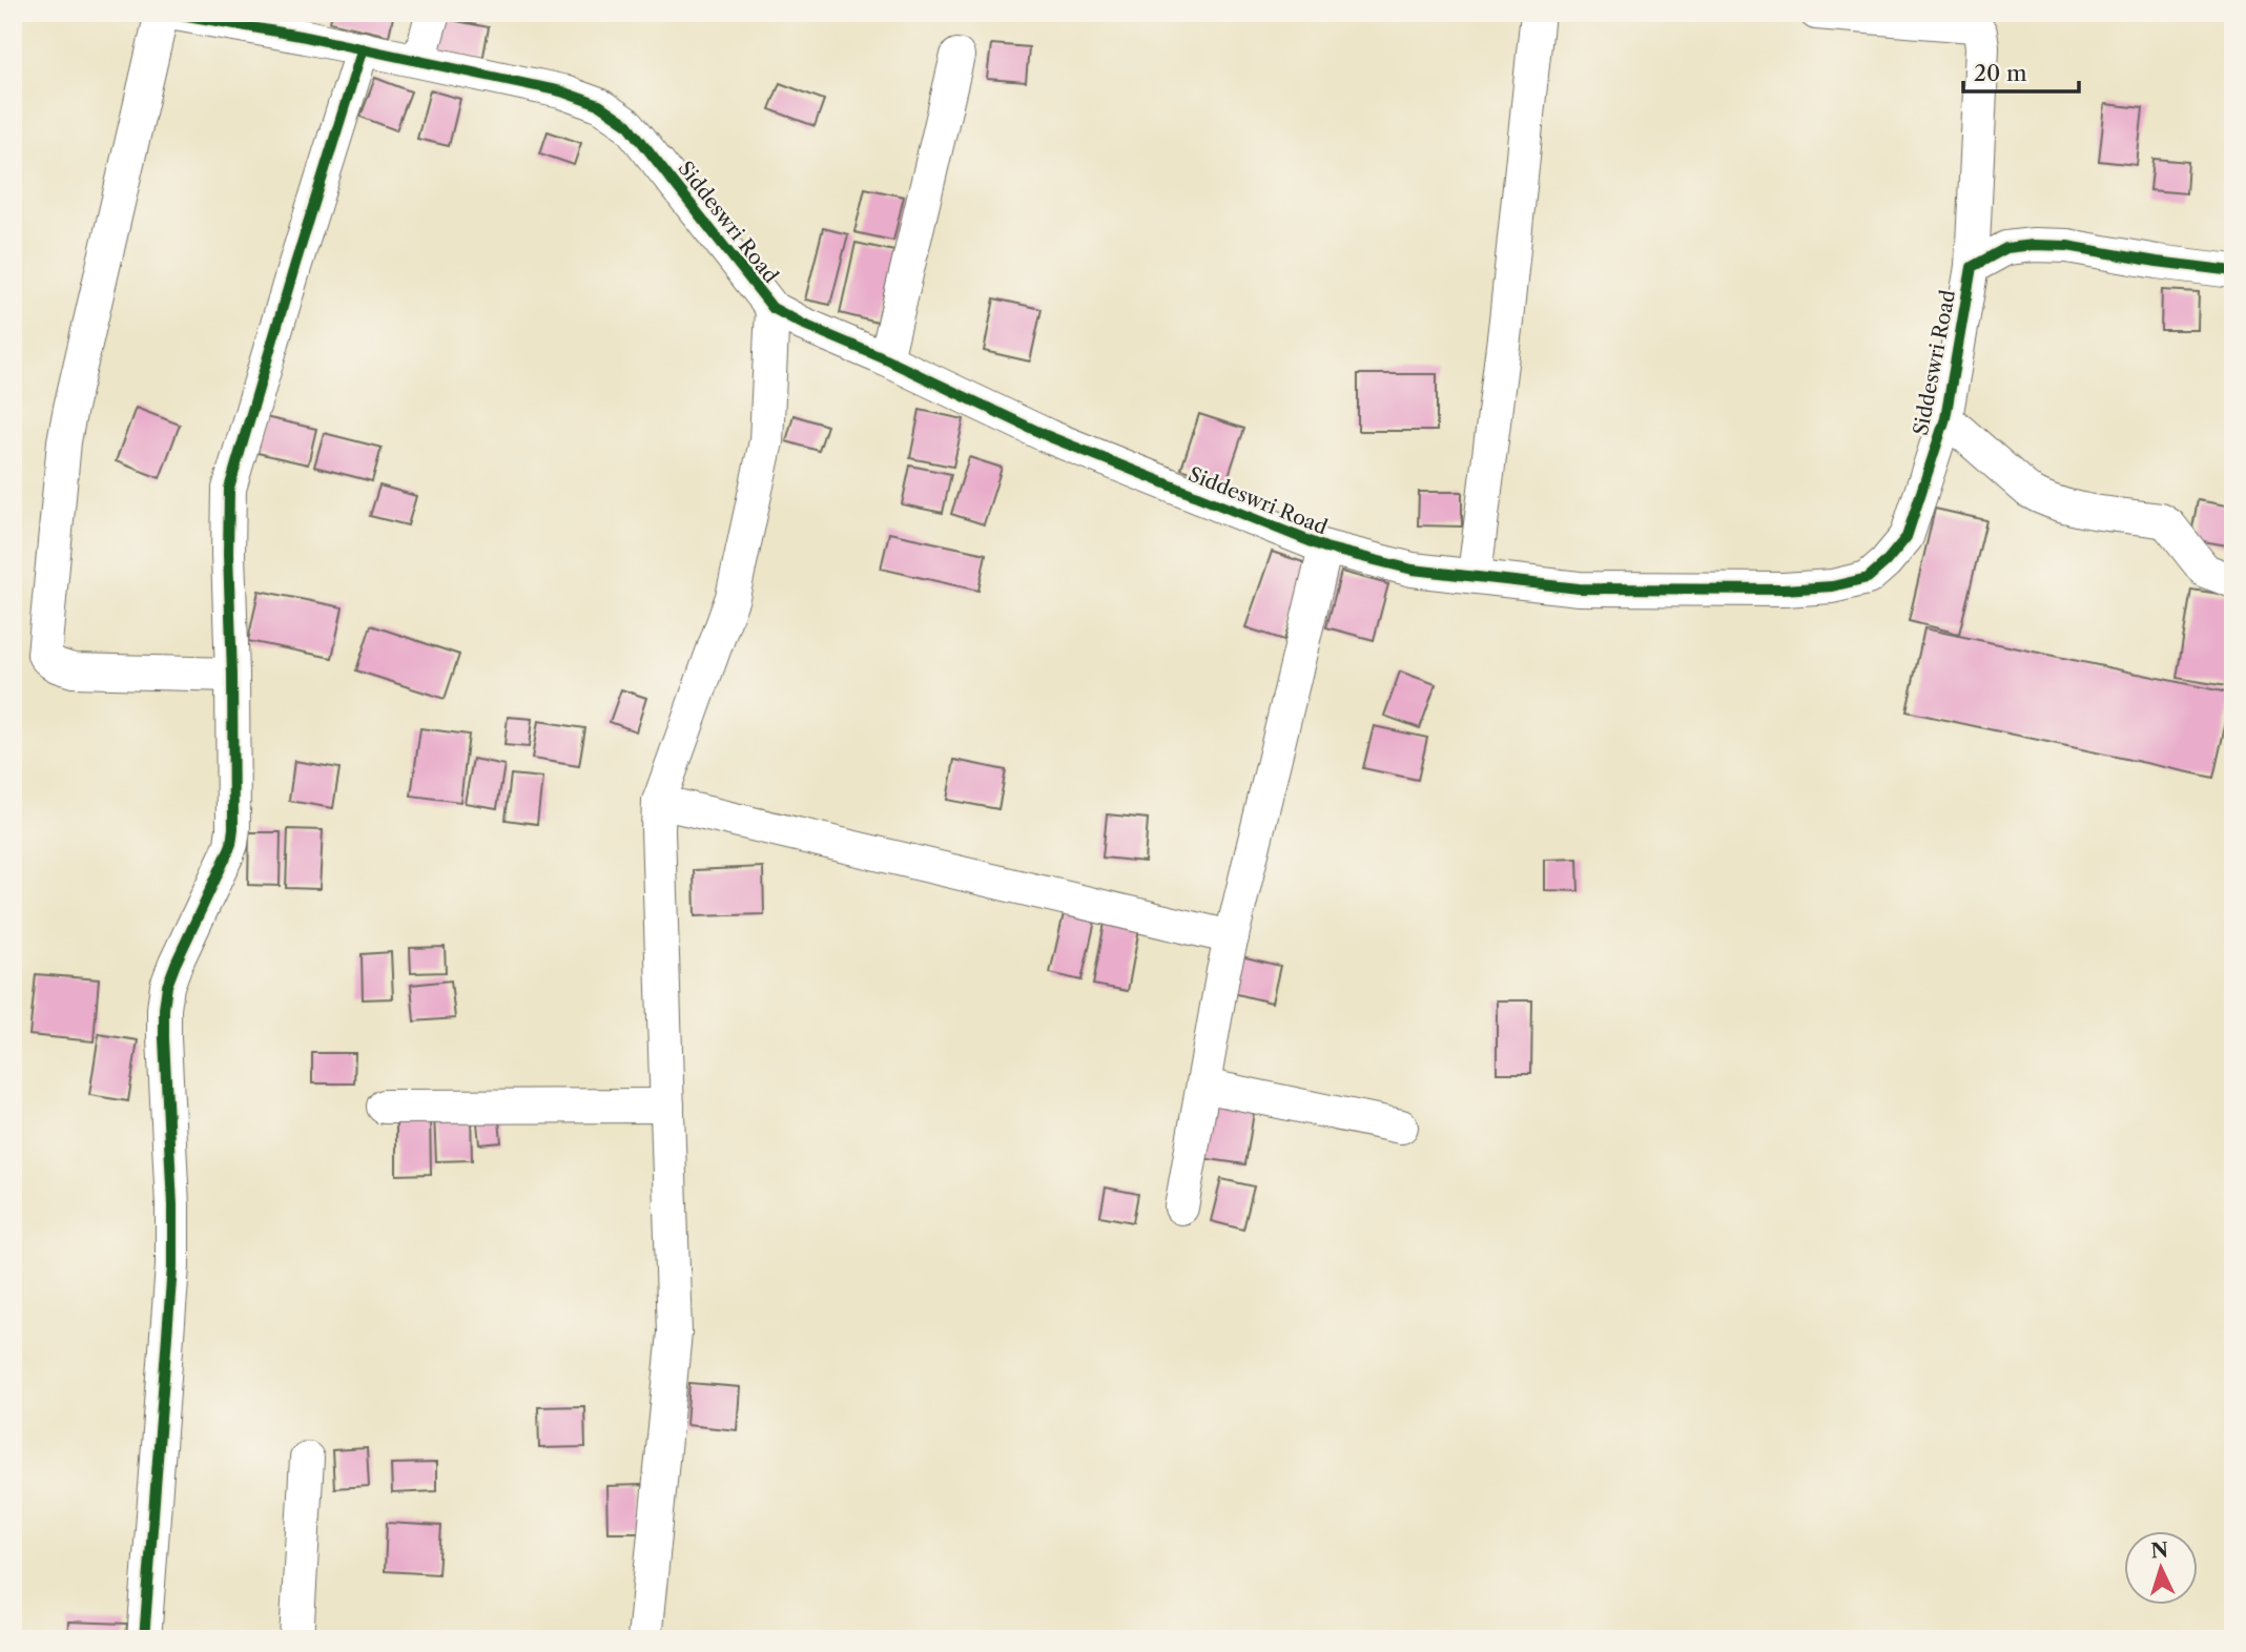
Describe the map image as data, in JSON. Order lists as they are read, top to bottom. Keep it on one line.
{"streets":{"street":["Siddeswri Road"]},"scale_bar":"20 m","north":"top"}
